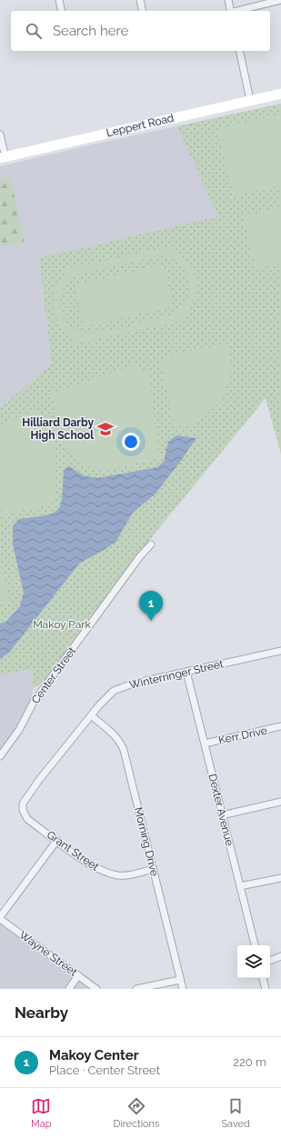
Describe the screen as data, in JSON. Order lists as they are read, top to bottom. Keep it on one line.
{"streets":{"main road":["Leppert Road"],"street":["Winterringer Street","Center Street","Kerr Drive","Dexter Avenue","Morning Drive","Grant Street","Wayne Street"]},"crossings":[["Winterringer Street","Dexter Avenue"],["Winterringer Street","Morning Drive"],["Winterringer Street","Grant Street"],["Kerr Drive","Dexter Avenue"],["Morning Drive","Grant Street"]],"parks":["Makoy Park"],"places":{"school or university":["Hilliard Darby High School"]},"page":{"search":"Search here","pins":"1","heading":"Nearby","list":[{"mark":"1","name":"Makoy Center","note":"Place · Center Street","value":"220 m"}],"nav":["Map","Directions","Saved"]}}
